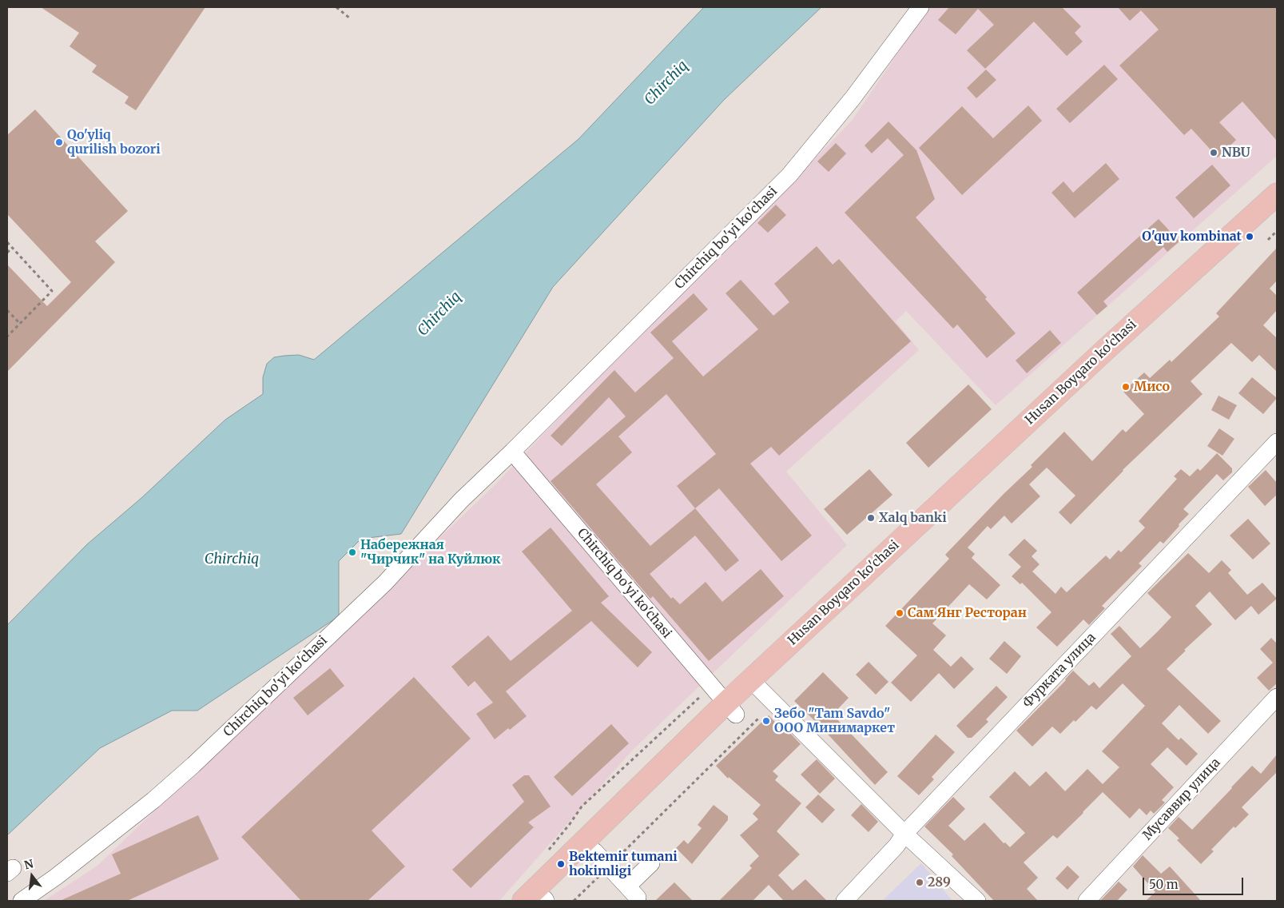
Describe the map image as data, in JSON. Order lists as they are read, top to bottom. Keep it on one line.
{"streets":{"main road":["Husan Boyqaro ko'chasi"],"street":["Chirchiq bo'yi ko'chasi","Фурката улица","Мусаввир улица"]},"crossings":[["Chirchiq bo'yi ko'chasi","Husan Boyqaro ko'chasi"]],"water":["Chirchiq"],"places":["Qo'yliq qurilish bozori","NBU","O'quv kombinat","Мисо","Xalq banki","Набережная \"Чирчик\" на Куйлюк","Сам Янг Ресторан","Зебо \"Tam Savdo\" ООО Минимаркет","Bektemir tumani hokimligi","289"],"scale_bar":"50 m","north":"top"}
